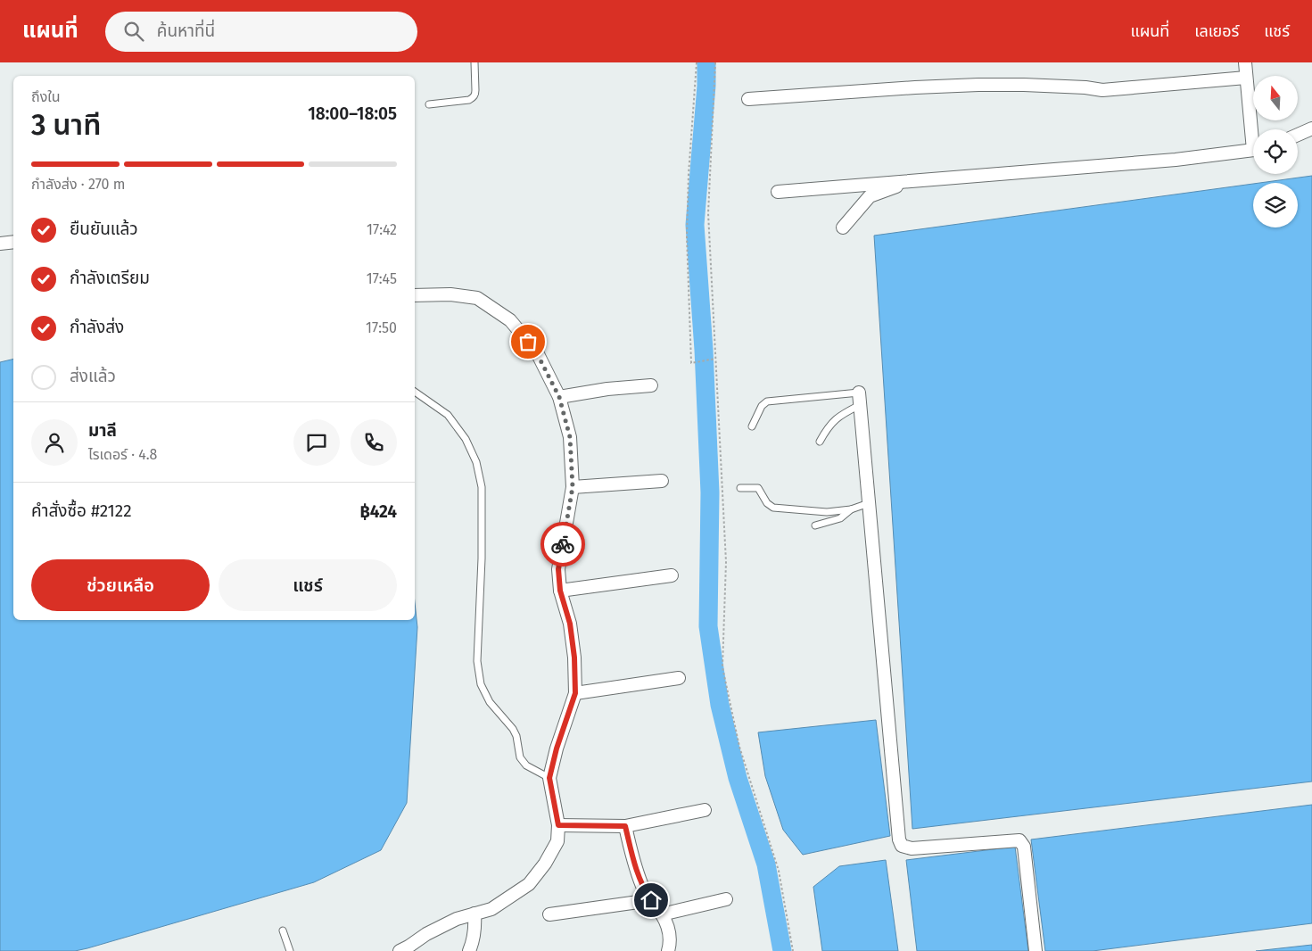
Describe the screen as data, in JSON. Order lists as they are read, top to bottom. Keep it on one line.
{"north":"top","page":{"header":"แผนที่","search":"ค้นหาที่นี่","nav":["แผนที่","เลเยอร์","แชร์"],"heading":["3 นาที","ถึงใน","18:00–18:05"],"panel":["มาลี","ไรเดอร์ · 4.8","คำสั่งซื้อ #2122","฿424"],"bar":"กำลังส่ง · 270 m","list":[["ยืนยันแล้ว","17:42"],["กำลังเตรียม","17:45"],["กำลังส่ง","17:50"],"ส่งแล้ว"],"buttons":["ช่วยเหลือ","แชร์"]}}
